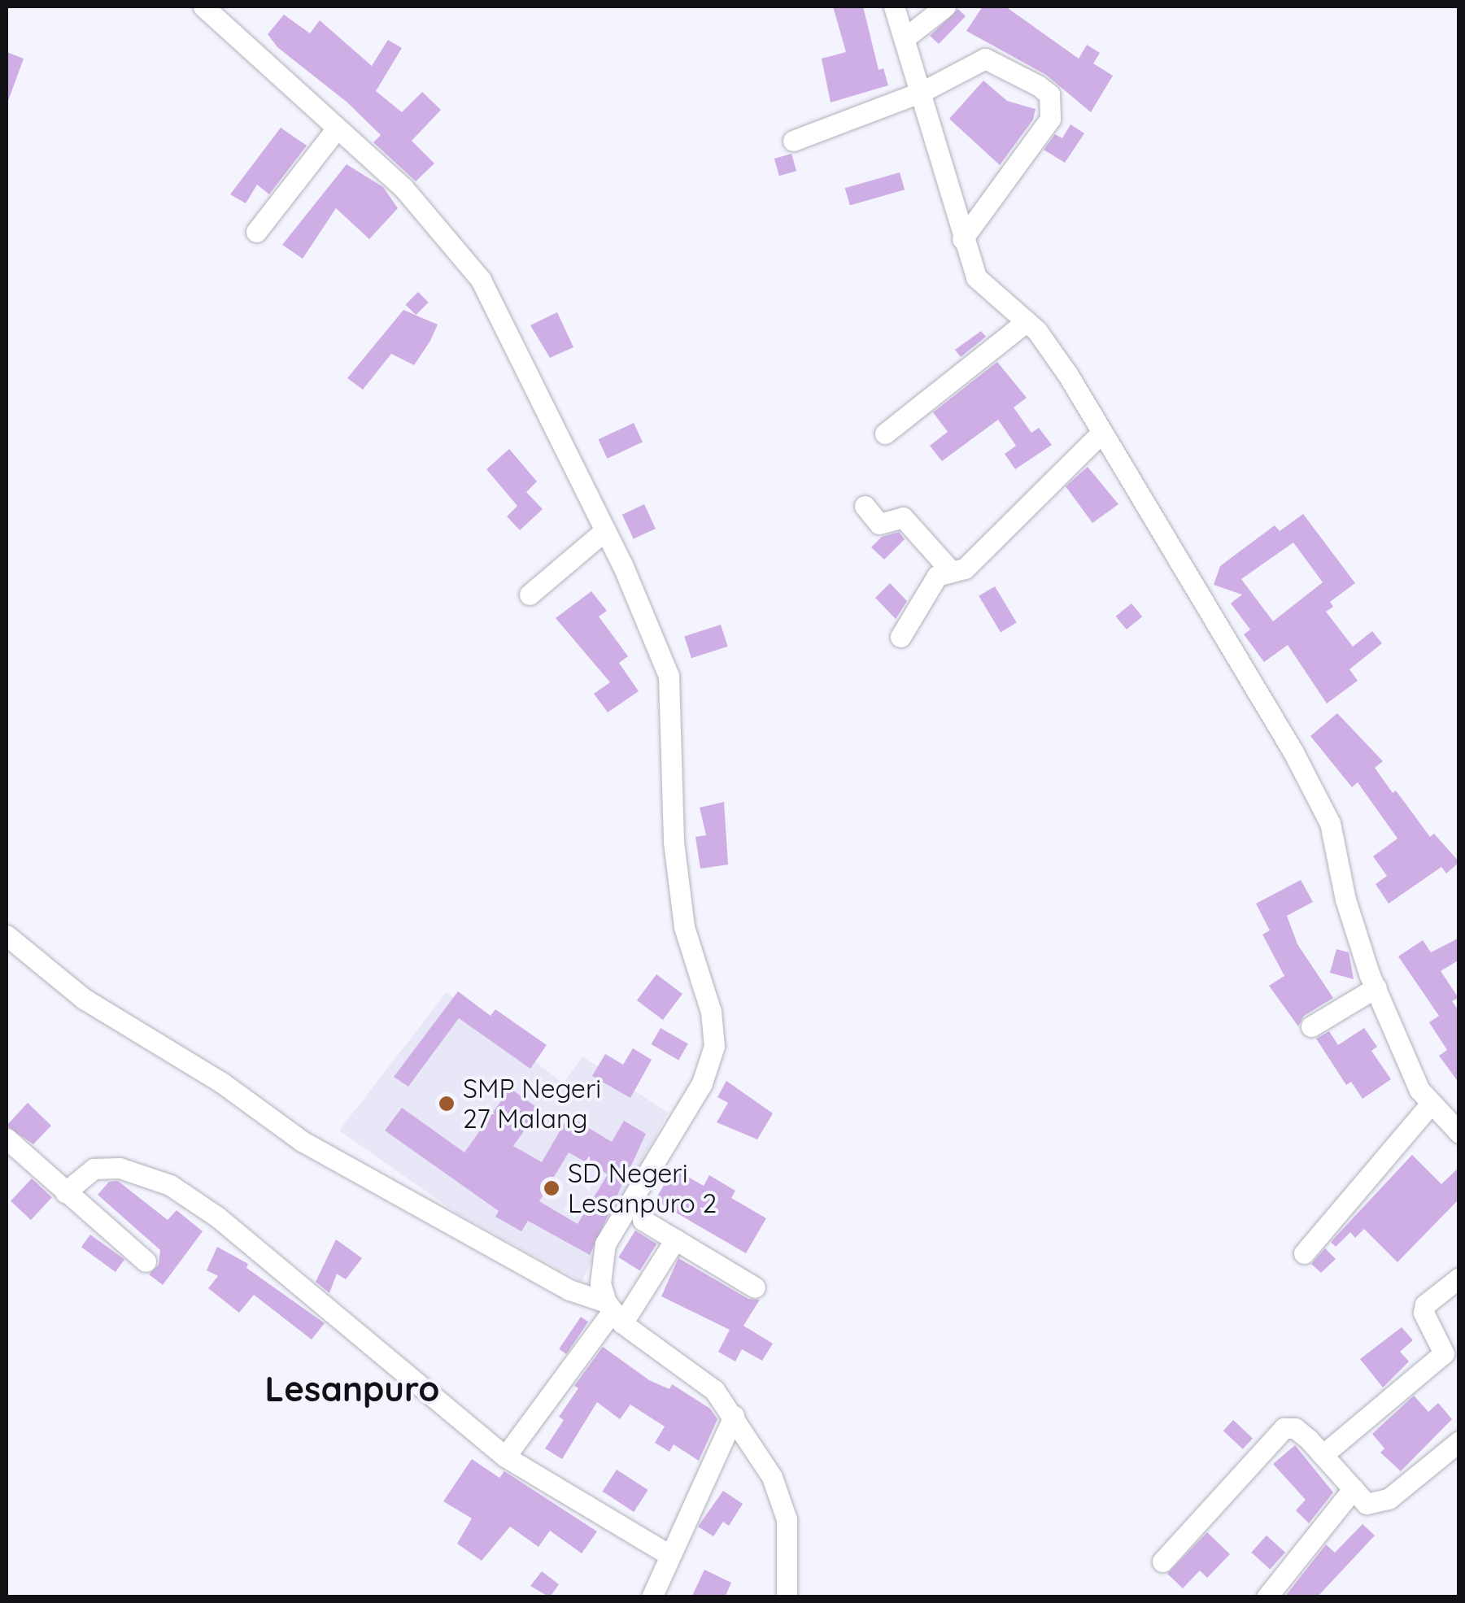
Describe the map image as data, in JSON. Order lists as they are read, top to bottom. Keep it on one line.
{"districts":["Lesanpuro"],"places":["SMP Negeri 27 Malang","SD Negeri Lesanpuro 2"]}
